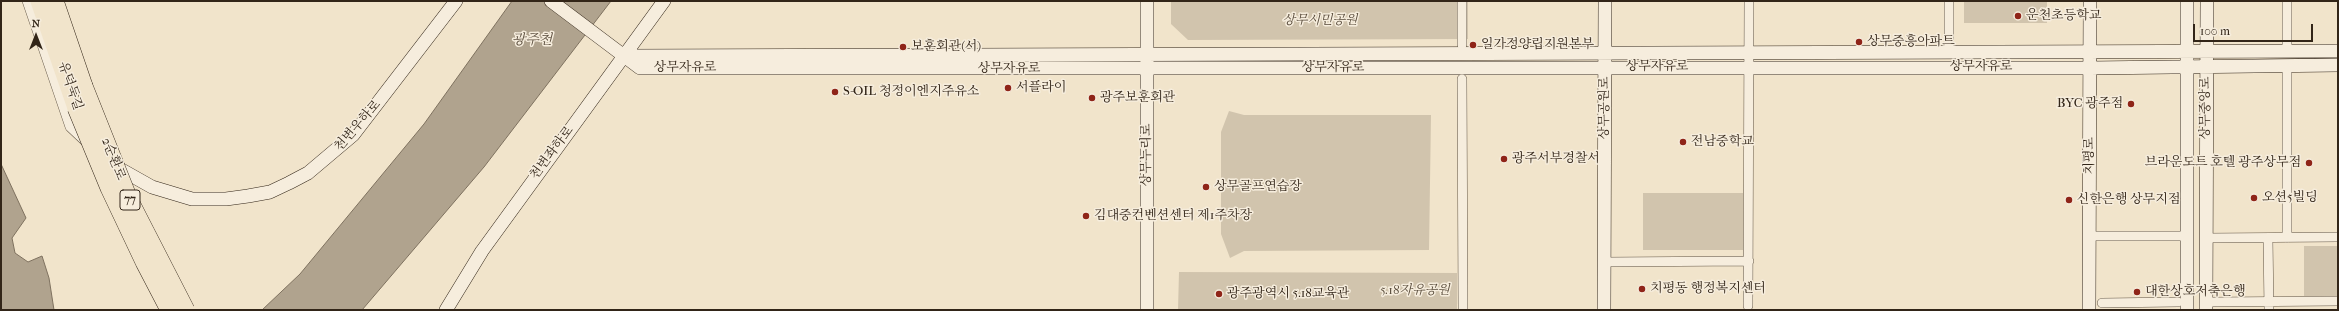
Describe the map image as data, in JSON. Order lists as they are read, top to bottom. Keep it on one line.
{"streets":{"highway":["2순환로","77"],"street":["상무자유로","유덕둑길","상무공원로","상무중앙로","천변우하로","천변좌하로","상무누리로","치평로"]},"crossings":[["상무자유로","상무공원로"],["상무자유로","상무중앙로"],["상무자유로","천변좌하로"],["상무자유로","상무누리로"],["상무자유로","치평로"],["유덕둑길","천변우하로"]],"water":["광주천"],"parks":["상무시민공원","5.18자유공원"],"places":["운천초등학교","상무중흥아파트","일가정양립지원본부","보훈회관(서)","서플라이","S-OIL 청정이엔지주유소","광주보훈회관","BYC 광주점","전남중학교","광주서부경찰서","브라운도트 호텔 광주상무점","상무골프연습장","오션5빌딩","신한은행 상무지점","김대중컨벤션센터 제1주차장","치평동 행정복지센터","대한상호저축은행","광주광역시 5.18교육관"],"scale_bar":"100 m","north":"top"}
